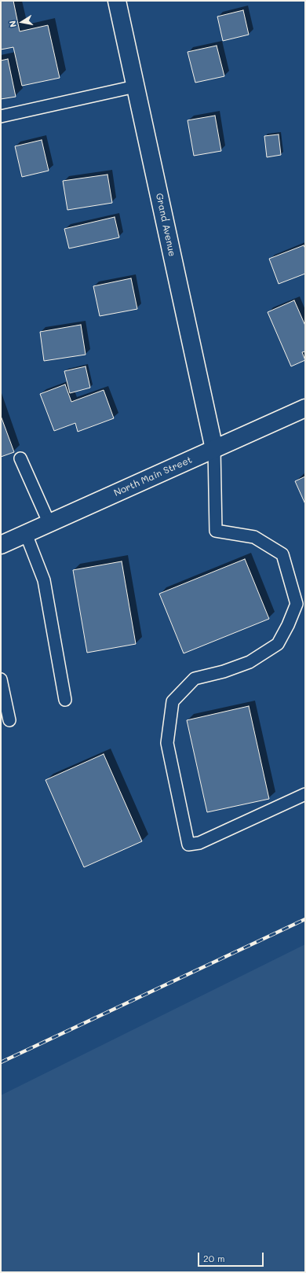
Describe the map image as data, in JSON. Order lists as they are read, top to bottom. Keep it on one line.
{"streets":{"street":["Grand Avenue","North Main Street"]},"crossings":[["Grand Avenue","North Main Street"]],"scale_bar":"20 m","north":"left"}
